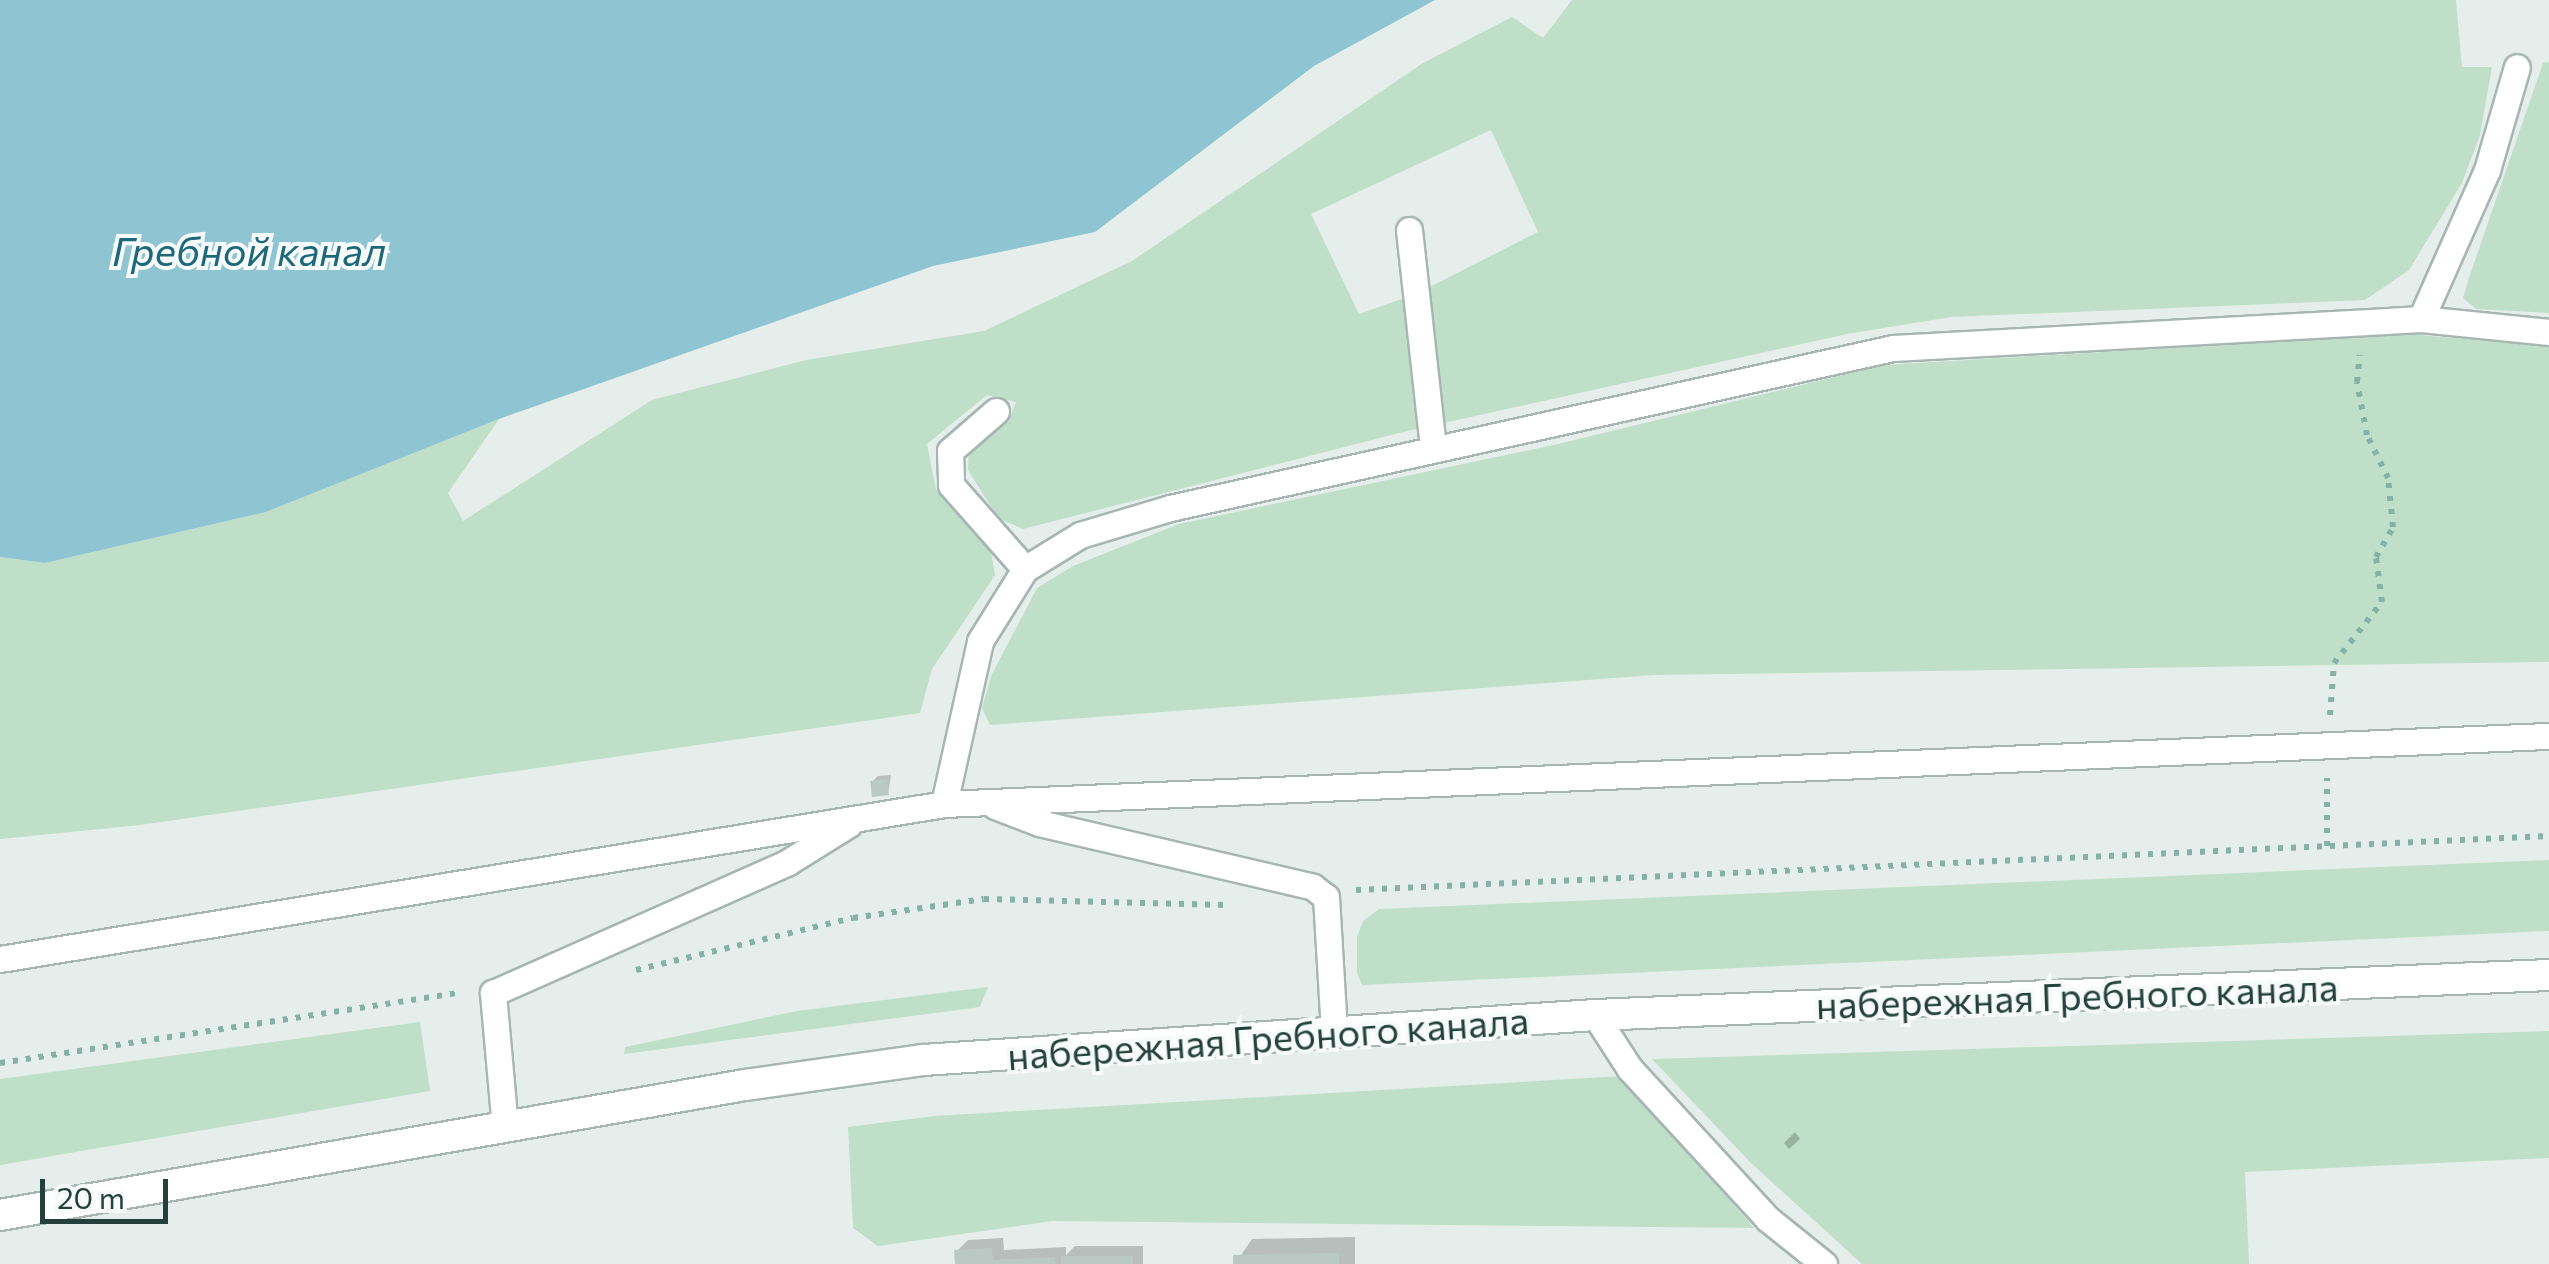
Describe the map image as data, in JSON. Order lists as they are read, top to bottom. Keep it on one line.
{"streets":{"street":["набережная Гребного канала"]},"water":["Гребной канал"],"scale_bar":"20 m"}
